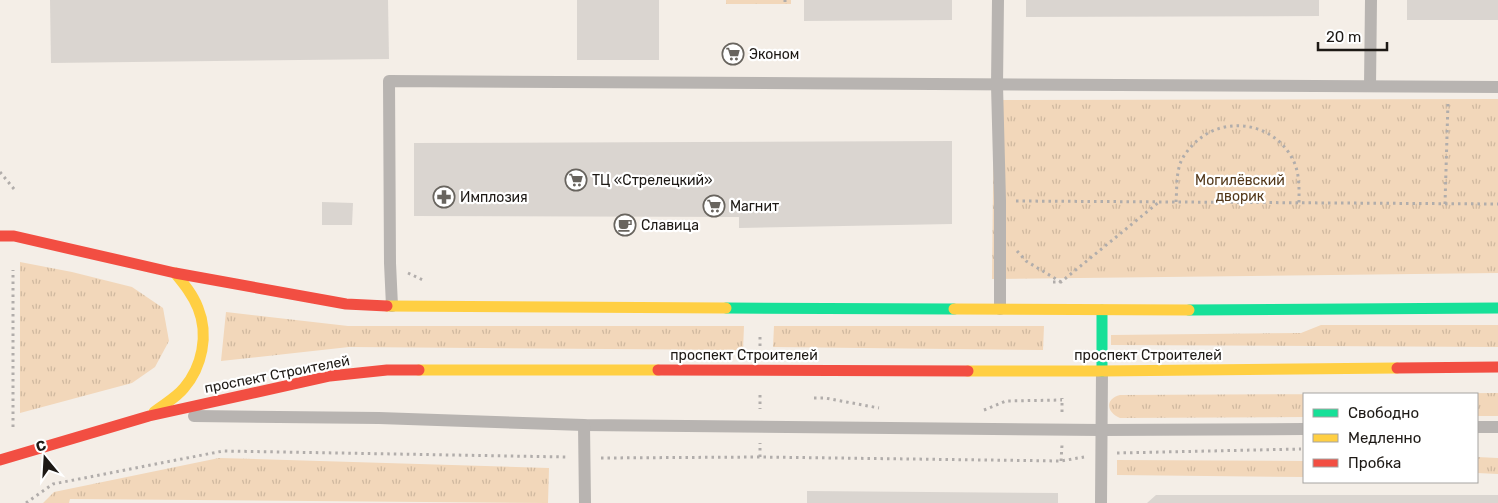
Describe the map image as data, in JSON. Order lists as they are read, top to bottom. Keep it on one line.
{"streets":{"main road":["проспект Строителей"]},"parks":["Могилёвский дворик"],"places":{"supermarket":["Эконом","ТЦ «Стрелецкий»","Магнит"],"pharmacy":["Имплозия"],"cafe":["Славица"]},"legend":["Свободно","Медленно","Пробка"],"scale_bar":"20 m","north":"top"}
